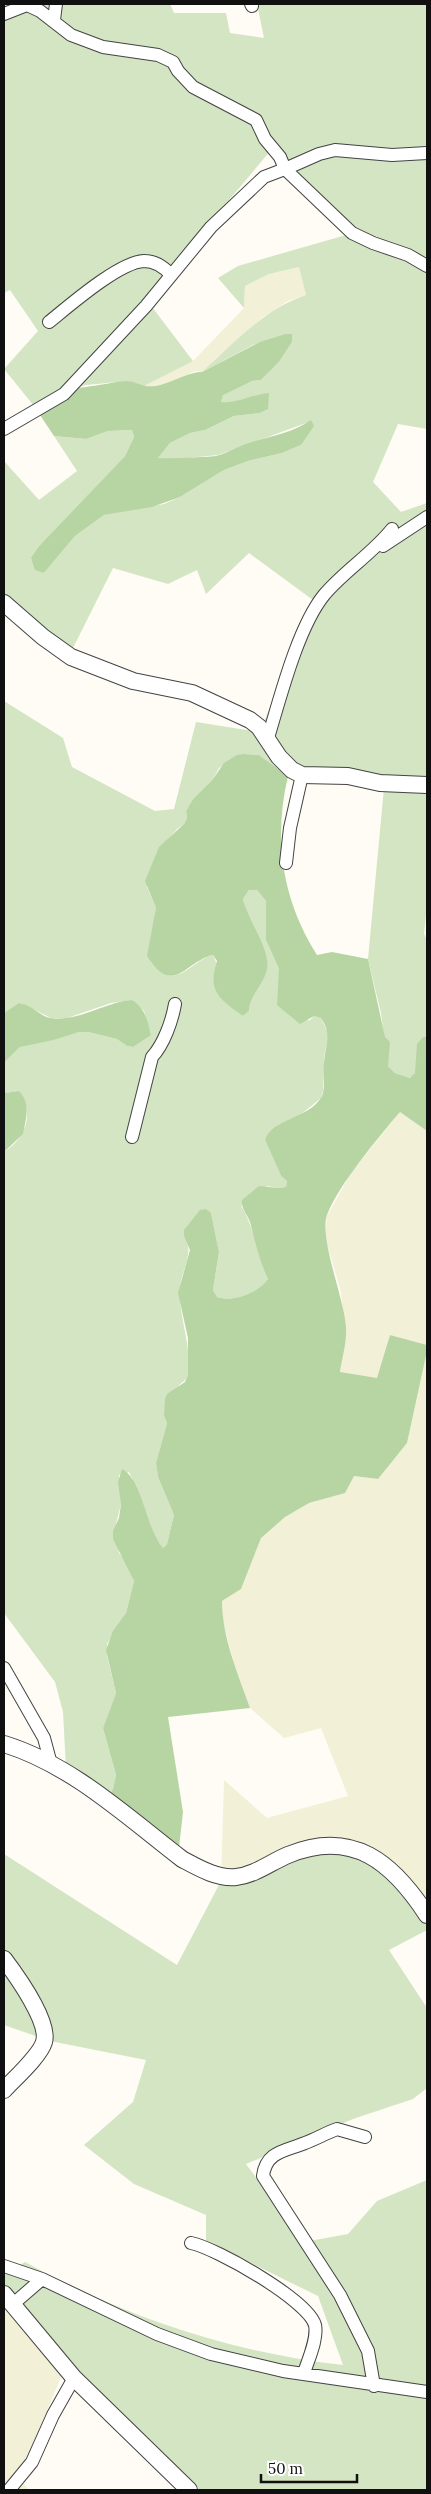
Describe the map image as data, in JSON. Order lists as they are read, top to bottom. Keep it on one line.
{"scale_bar":"50 m"}
